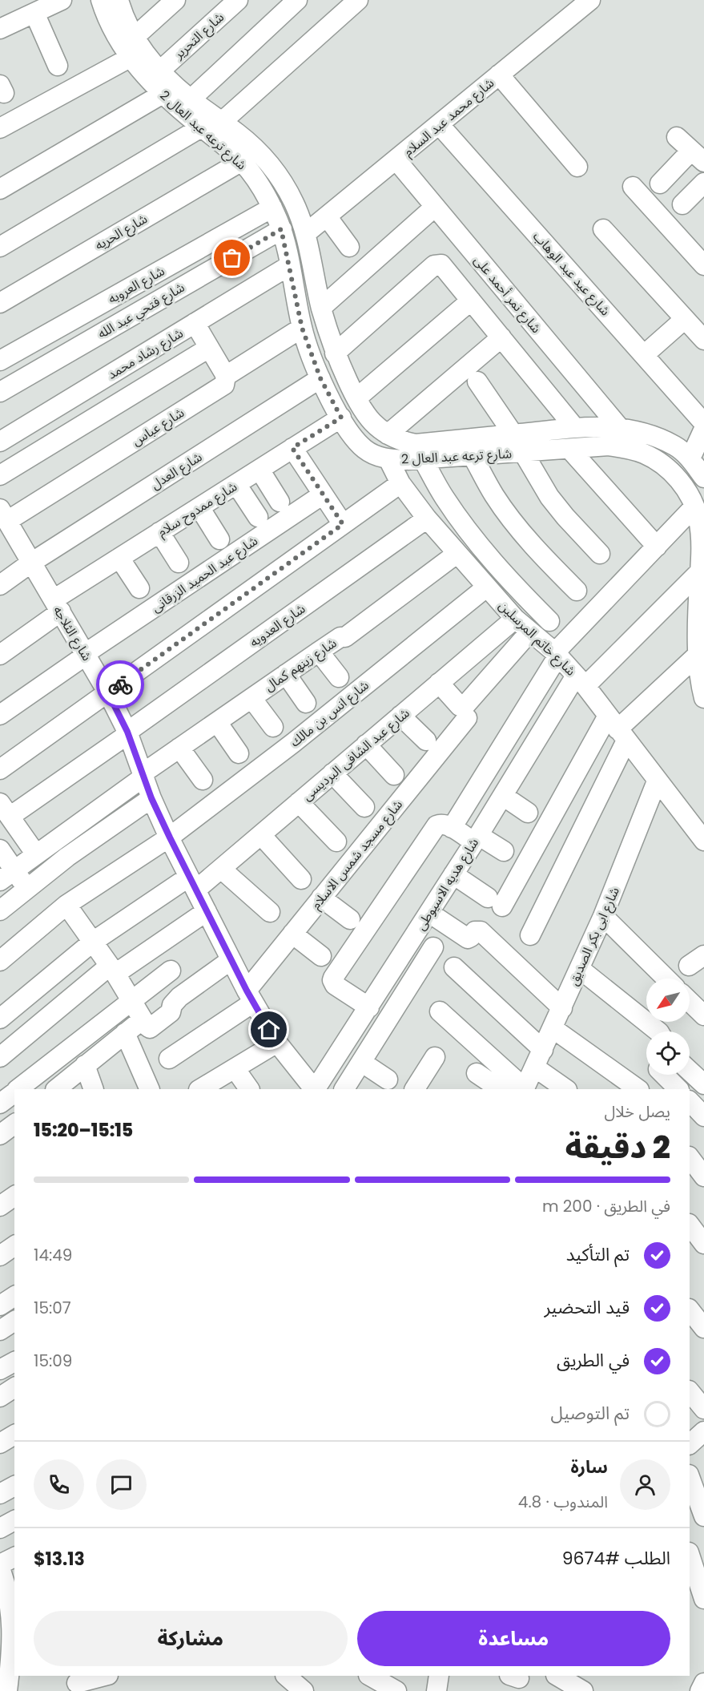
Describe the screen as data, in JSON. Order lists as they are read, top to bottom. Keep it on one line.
{"streets":{"street":["شارع التحرير","شارع محمد عبد السلام","شارع ترعه عبد العال 2","شارع الحريه","شارع عيد عبد الوهاب","شارع العروبه","شارع نمر أحمد على","شارع فتحي عبد الله","شارع رشاد محمد","شارع عباس","شارع العدل","شارع ممدوح سلام","شارع عبد الحميد الزرقانى","شارع العدويه","شارع الثلاجه","شارع خاتم المرسلين","شارع زينهم كمال","شارع انس بن مالك","شارع عبد الشافى البرديسى","شارع مسجد شمس الاسلام","شارع هديه الاسيوطى","شارع ابى بكر الصديق"]},"crossings":[["شارع التحرير","شارع ترعه عبد العال 2"],["شارع محمد عبد السلام","شارع ترعه عبد العال 2"],["شارع محمد عبد السلام","شارع عيد عبد الوهاب"],["شارع محمد عبد السلام","شارع نمر أحمد على"],["شارع ترعه عبد العال 2","شارع الحريه"],["شارع ترعه عبد العال 2","شارع العروبه"],["شارع ترعه عبد العال 2","شارع نمر أحمد على"],["شارع ترعه عبد العال 2","شارع فتحي عبد الله"],["شارع ترعه عبد العال 2","شارع رشاد محمد"],["شارع ترعه عبد العال 2","شارع عباس"],["شارع ترعه عبد العال 2","شارع العدل"],["شارع ترعه عبد العال 2","شارع ممدوح سلام"],["شارع ترعه عبد العال 2","شارع خاتم المرسلين"],["شارع ترعه عبد العال 2","شارع هديه الاسيوطى"],["شارع عباس","شارع الثلاجه"],["شارع العدل","شارع الثلاجه"],["شارع ممدوح سلام","شارع الثلاجه"],["شارع عبد الحميد الزرقانى","شارع الثلاجه"],["شارع العدويه","شارع الثلاجه"],["شارع العدويه","شارع خاتم المرسلين"],["شارع الثلاجه","شارع زينهم كمال"],["شارع الثلاجه","شارع انس بن مالك"],["شارع الثلاجه","شارع عبد الشافى البرديسى"],["شارع الثلاجه","شارع مسجد شمس الاسلام"],["شارع خاتم المرسلين","شارع زينهم كمال"],["شارع خاتم المرسلين","شارع انس بن مالك"],["شارع خاتم المرسلين","شارع عبد الشافى البرديسى"],["شارع خاتم المرسلين","شارع هديه الاسيوطى"],["شارع خاتم المرسلين","شارع ابى بكر الصديق"]],"north":"bottom left","page":{"heading":["2 دقيقة","يصل خلال","15:15–15:20"],"panel":["سارة","المندوب · 4.8","الطلب #9674","$13.13"],"bar":"في الطريق · 200 m","list":[["تم التأكيد","14:49"],["قيد التحضير","15:07"],["في الطريق","15:09"],"تم التوصيل"],"buttons":["مساعدة","مشاركة"]}}
